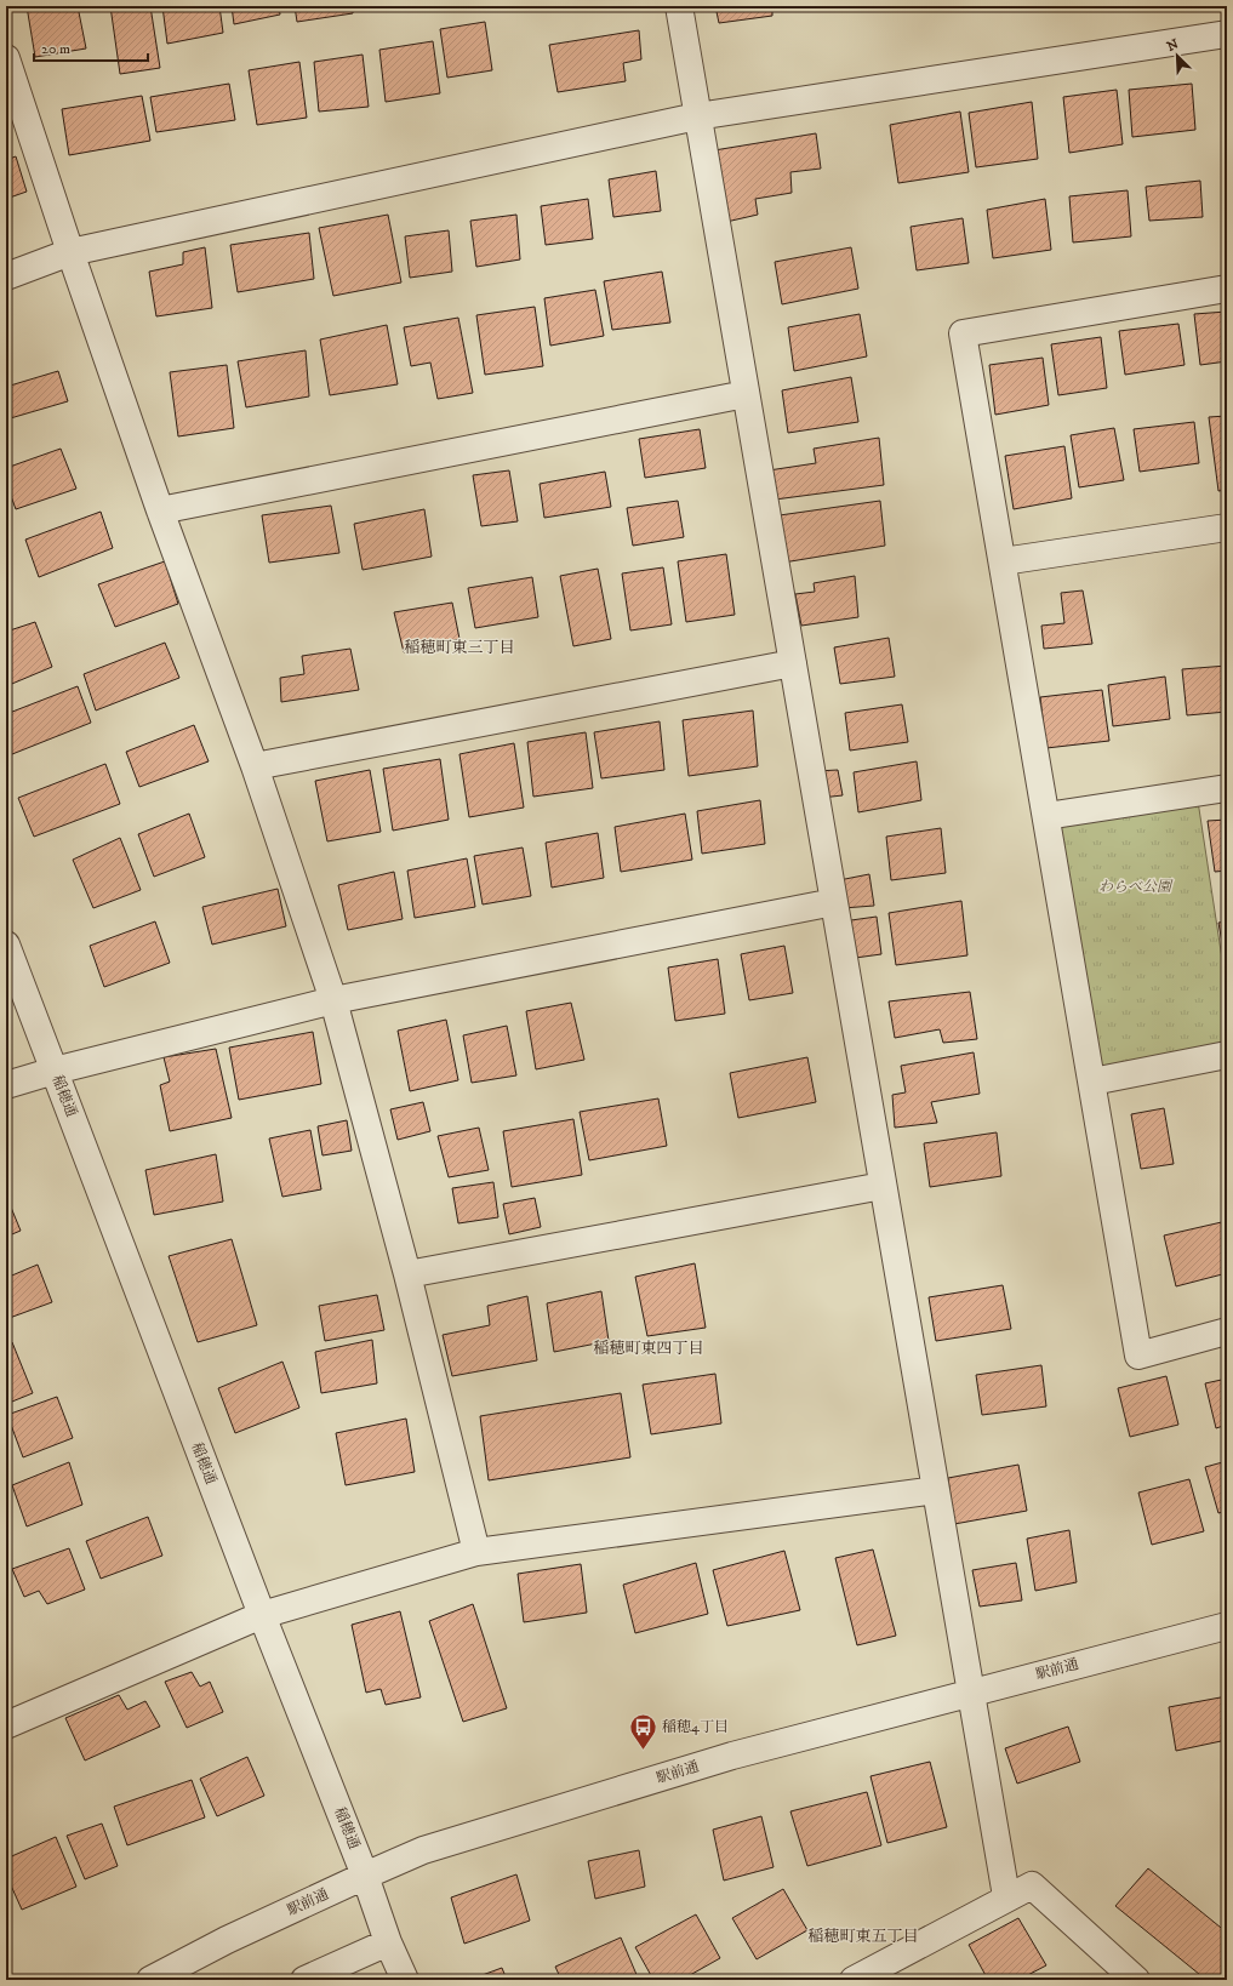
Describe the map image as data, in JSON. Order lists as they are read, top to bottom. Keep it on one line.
{"streets":{"street":["稲穂通","駅前通"]},"crossings":[["稲穂通","駅前通"]],"districts":["稲穂町東三丁目","稲穂町東四丁目","稲穂町東五丁目"],"parks":["わらべ公園"],"places":{"bus stop":["稲穂4丁目"]},"scale_bar":"20 m","north":"top left"}
